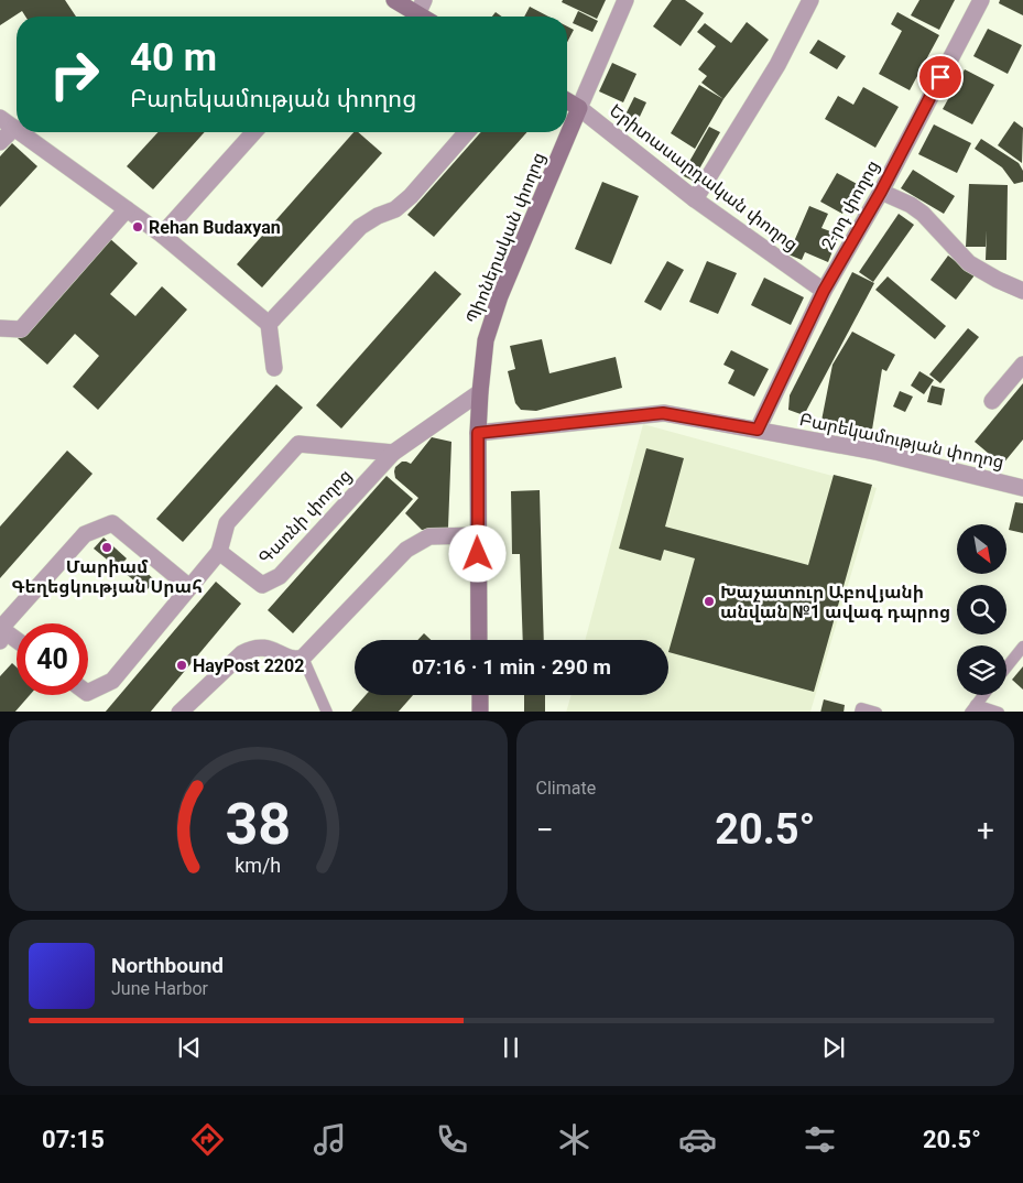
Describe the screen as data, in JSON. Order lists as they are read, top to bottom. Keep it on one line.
{"streets":{"street":["Երիտասարդական փողոց","2-րդ փողոց","Պիոներական փողոց","Բարեկամության փողոց","Գառնի փողոց"]},"crossings":[["Երիտասարդական փողոց","2-րդ փողոց"],["Երիտասարդական փողոց","Պիոներական փողոց"],["2-րդ փողոց","Բարեկամության փողոց"],["Պիոներական փողոց","Բարեկամության փողոց"],["Պիոներական փողոց","Գառնի փողոց"]],"places":["Rehan Budaxyan","Մարիամ Գեղեցկության Սրահ","Խաչատուր Աբովյանի անվան №1 ավագ դպրոց","HayPost 2202"],"north":"bottom right","page":{"turn":["40 m","Բարեկամության փողոց"],"limit":"40","trip":"07:16 · 1 min · 290 m","tile":"Climate","heat":["−","20.5°","+"],"song":["Northbound","June Harbor"],"tabs":["07:15","20.5°"],"gauge":["38","km/h"]}}
